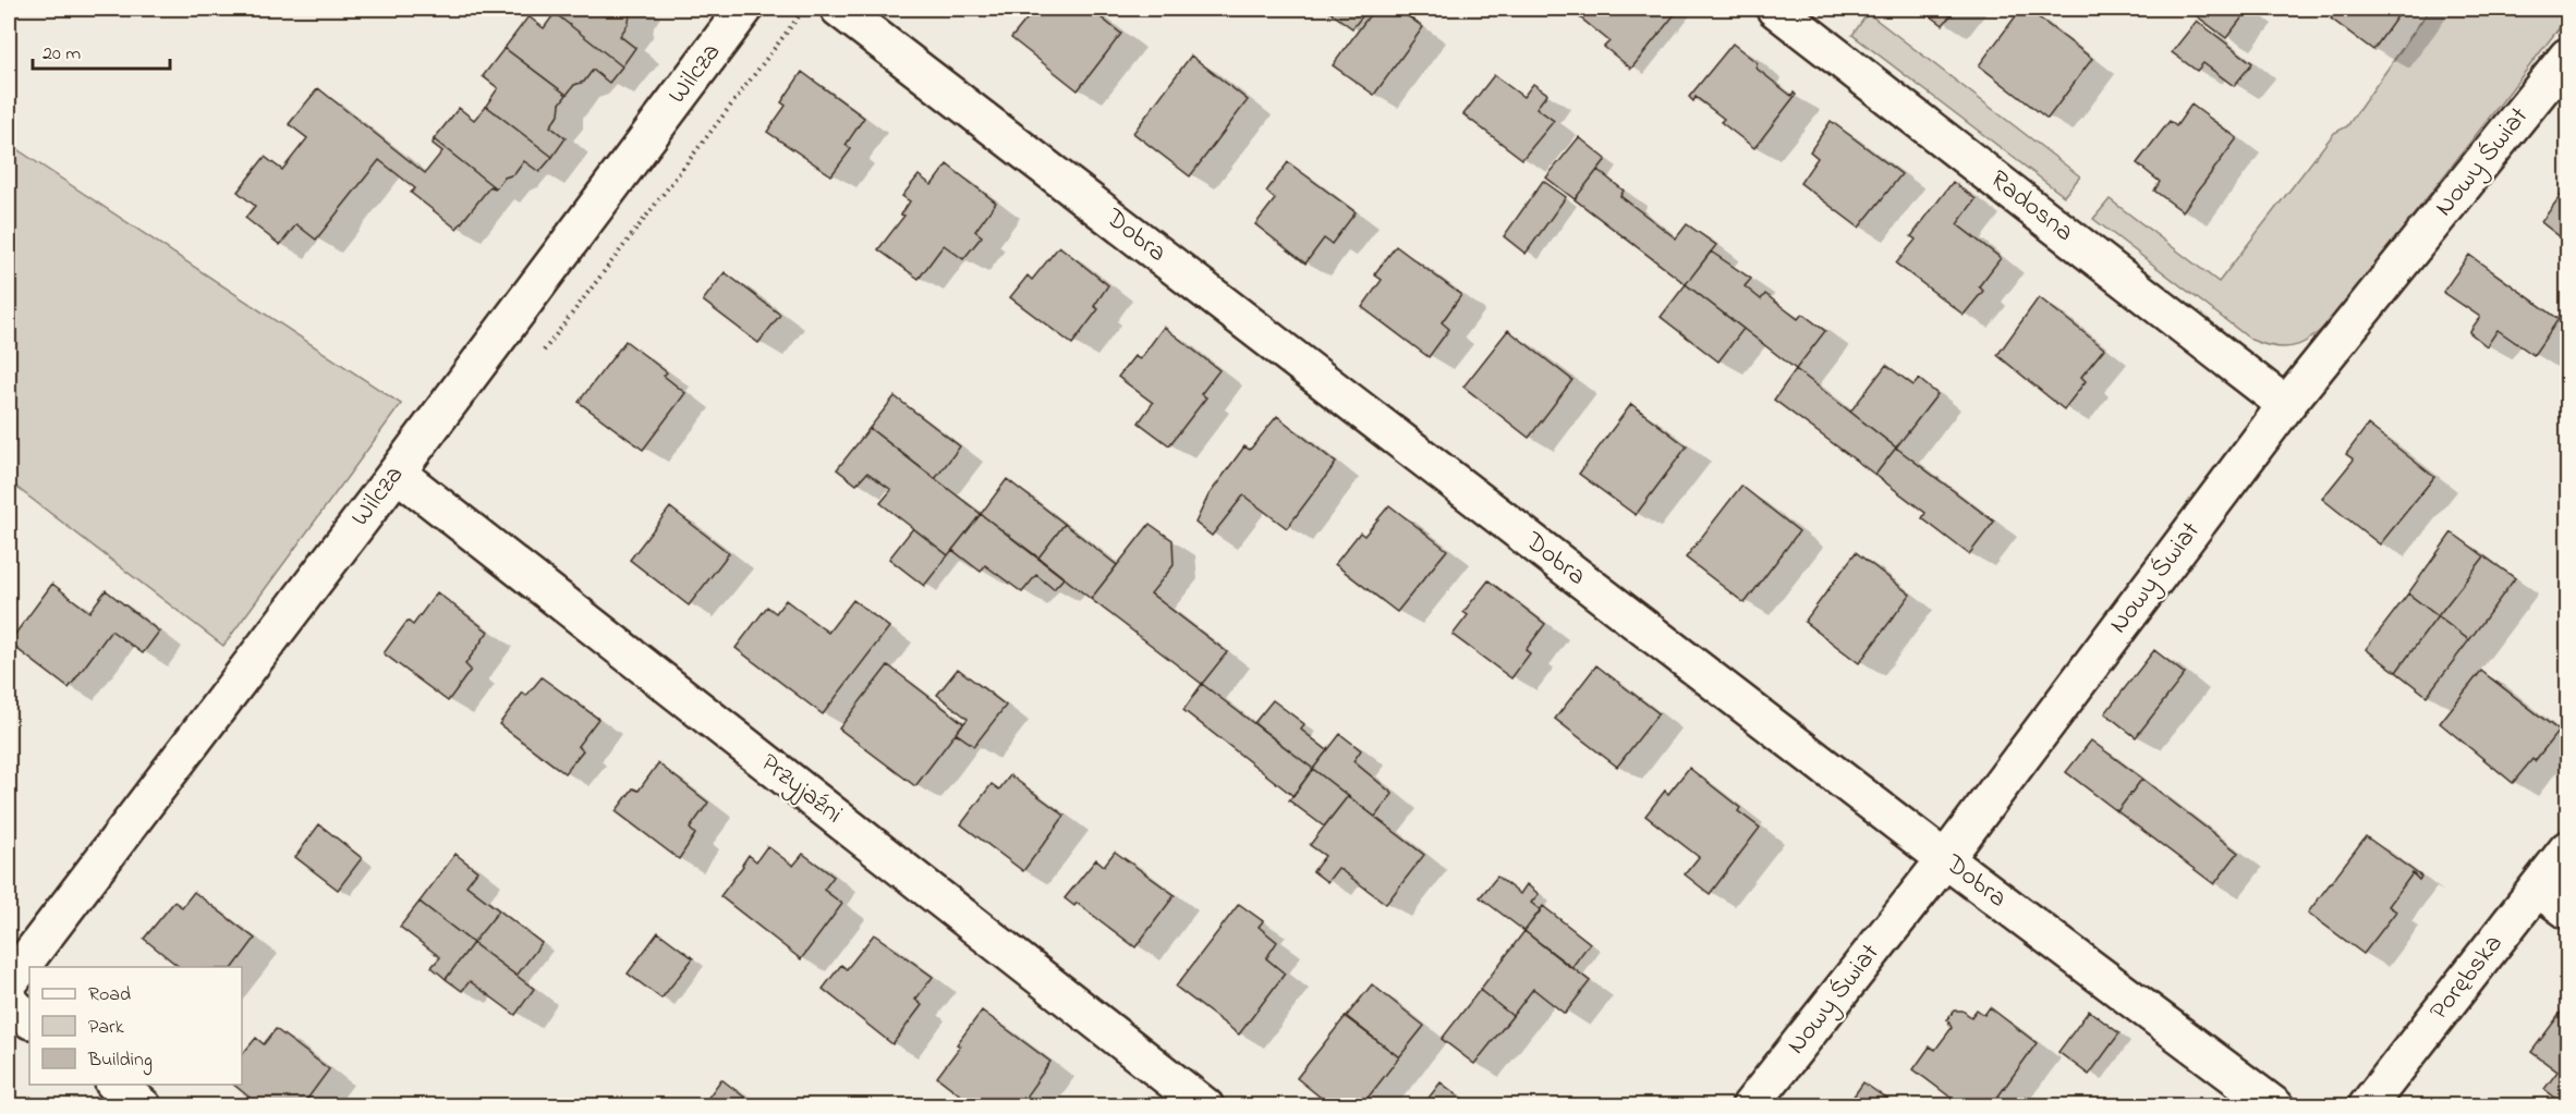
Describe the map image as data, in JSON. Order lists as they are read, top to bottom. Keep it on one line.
{"streets":{"street":["Wilcza","Nowy Świat","Radosna","Dobra","Przyjaźni","Porębska"]},"crossings":[["Wilcza","Przyjaźni"],["Nowy Świat","Radosna"],["Nowy Świat","Dobra"]],"legend":["Road","Park","Building"],"scale_bar":"20 m"}
